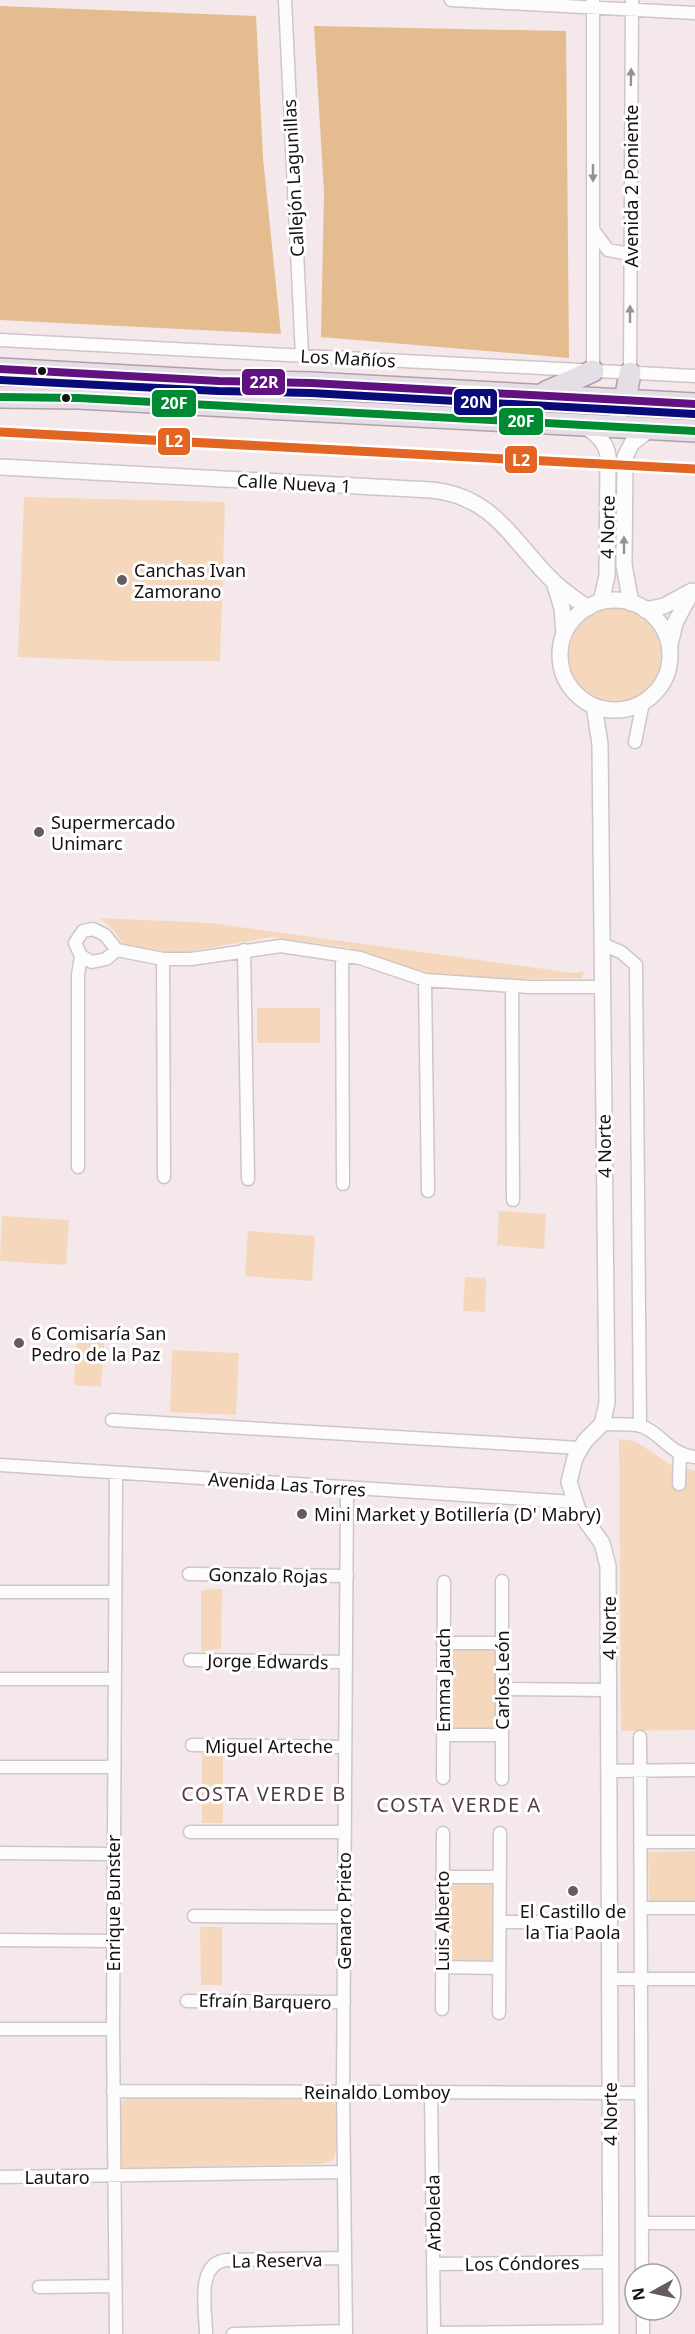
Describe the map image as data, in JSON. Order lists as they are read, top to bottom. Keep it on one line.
{"streets":{"street":["Callejón Lagunillas","Avenida 2 Poniente","Los Mañíos","Calle Nueva 1","4 Norte","Avenida Las Torres","Gonzalo Rojas","Jorge Edwards","Emma Jauch","Carlos León","Miguel Arteche","Enrique Bunster","Genaro Prieto","Luis Alberto","Efraín Barquero","Reinaldo Lomboy","Lautaro","Arboleda","La Reserva","Los Cóndores"]},"crossings":[["Callejón Lagunillas","Los Mañíos"],["Avenida 2 Poniente","Los Mañíos"],["Calle Nueva 1","4 Norte"],["4 Norte","Avenida Las Torres"],["4 Norte","Reinaldo Lomboy"],["4 Norte","Los Cóndores"],["Avenida Las Torres","Enrique Bunster"],["Avenida Las Torres","Genaro Prieto"],["Gonzalo Rojas","Genaro Prieto"],["Jorge Edwards","Genaro Prieto"],["Miguel Arteche","Genaro Prieto"],["Enrique Bunster","Reinaldo Lomboy"],["Enrique Bunster","Lautaro"],["Genaro Prieto","Efraín Barquero"],["Genaro Prieto","Reinaldo Lomboy"],["Genaro Prieto","Lautaro"],["Genaro Prieto","La Reserva"],["Reinaldo Lomboy","Arboleda"],["Arboleda","Los Cóndores"]],"districts":["COSTA VERDE B","COSTA VERDE A"],"places":["Canchas Ivan Zamorano","Supermercado Unimarc","6 Comisaría San Pedro de la Paz","Mini Market y Botillería (D' Mabry)","El Castillo de la Tia Paola"],"lines":["transit line 22R","transit line 20N","transit line 20F","transit line L2"],"north":"left"}
